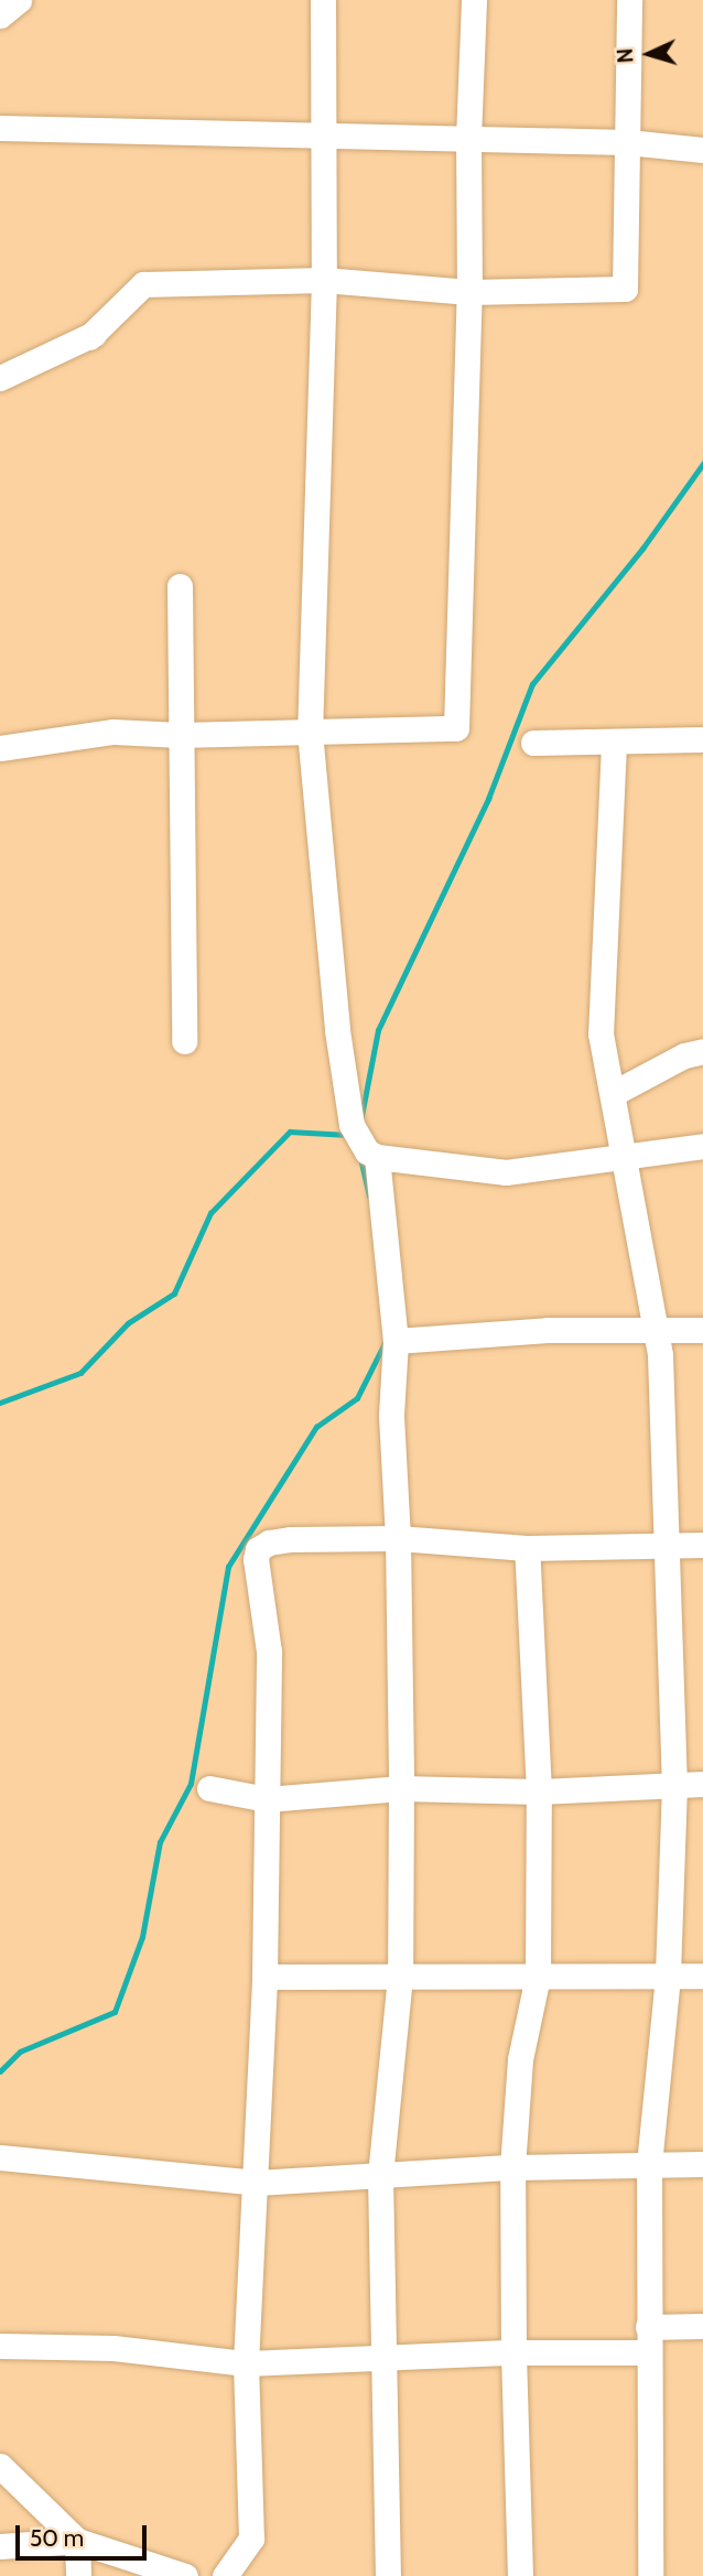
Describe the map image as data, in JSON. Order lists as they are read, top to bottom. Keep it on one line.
{"scale_bar":"50 m","north":"left"}
